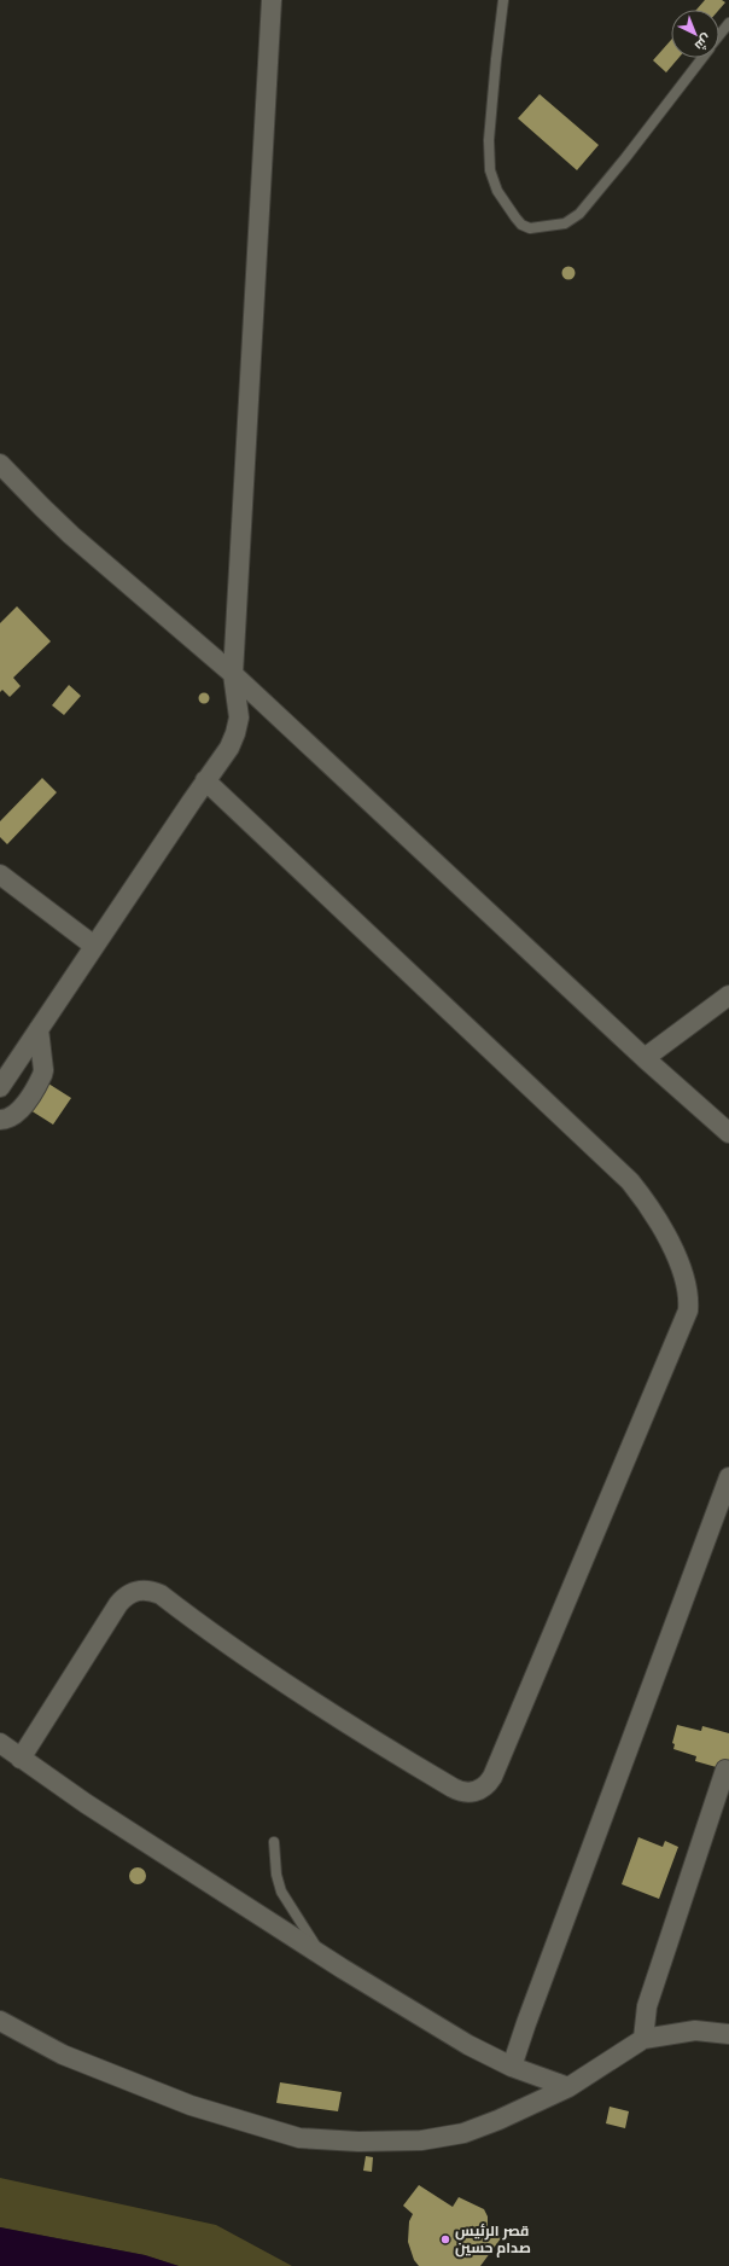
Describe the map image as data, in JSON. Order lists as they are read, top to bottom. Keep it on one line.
{"places":["قصر الرئيس صدام حسين"],"north":"bottom right"}
